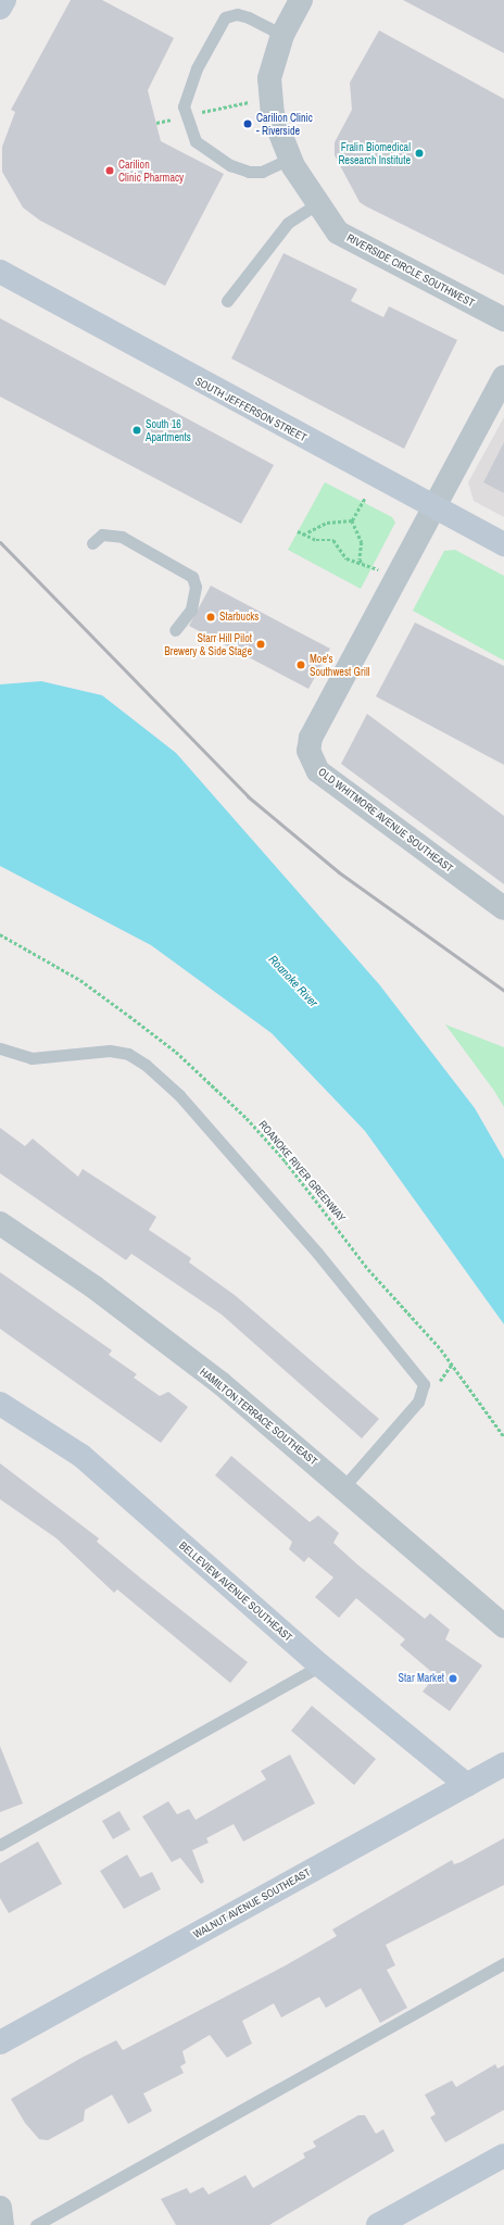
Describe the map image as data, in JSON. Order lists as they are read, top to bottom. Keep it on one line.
{"streets":{"street":["RIVERSIDE CIRCLE SOUTHWEST","SOUTH JEFFERSON STREET","OLD WHITMORE AVENUE SOUTHEAST","HAMILTON TERRACE SOUTHEAST","BELLEVIEW AVENUE SOUTHEAST","WALNUT AVENUE SOUTHEAST"],"path":["ROANOKE RIVER GREENWAY"]},"crossings":[["SOUTH JEFFERSON STREET","OLD WHITMORE AVENUE SOUTHEAST"],["BELLEVIEW AVENUE SOUTHEAST","WALNUT AVENUE SOUTHEAST"]],"water":["Roanoke River"],"places":["Carilion Clinic - Riverside","Fralin Biomedical Research Institute","Carilion Clinic Pharmacy","South 16 Apartments","Starbucks","Starr Hill Pilot Brewery & Side Stage","Moe's Southwest Grill","Star Market"]}
